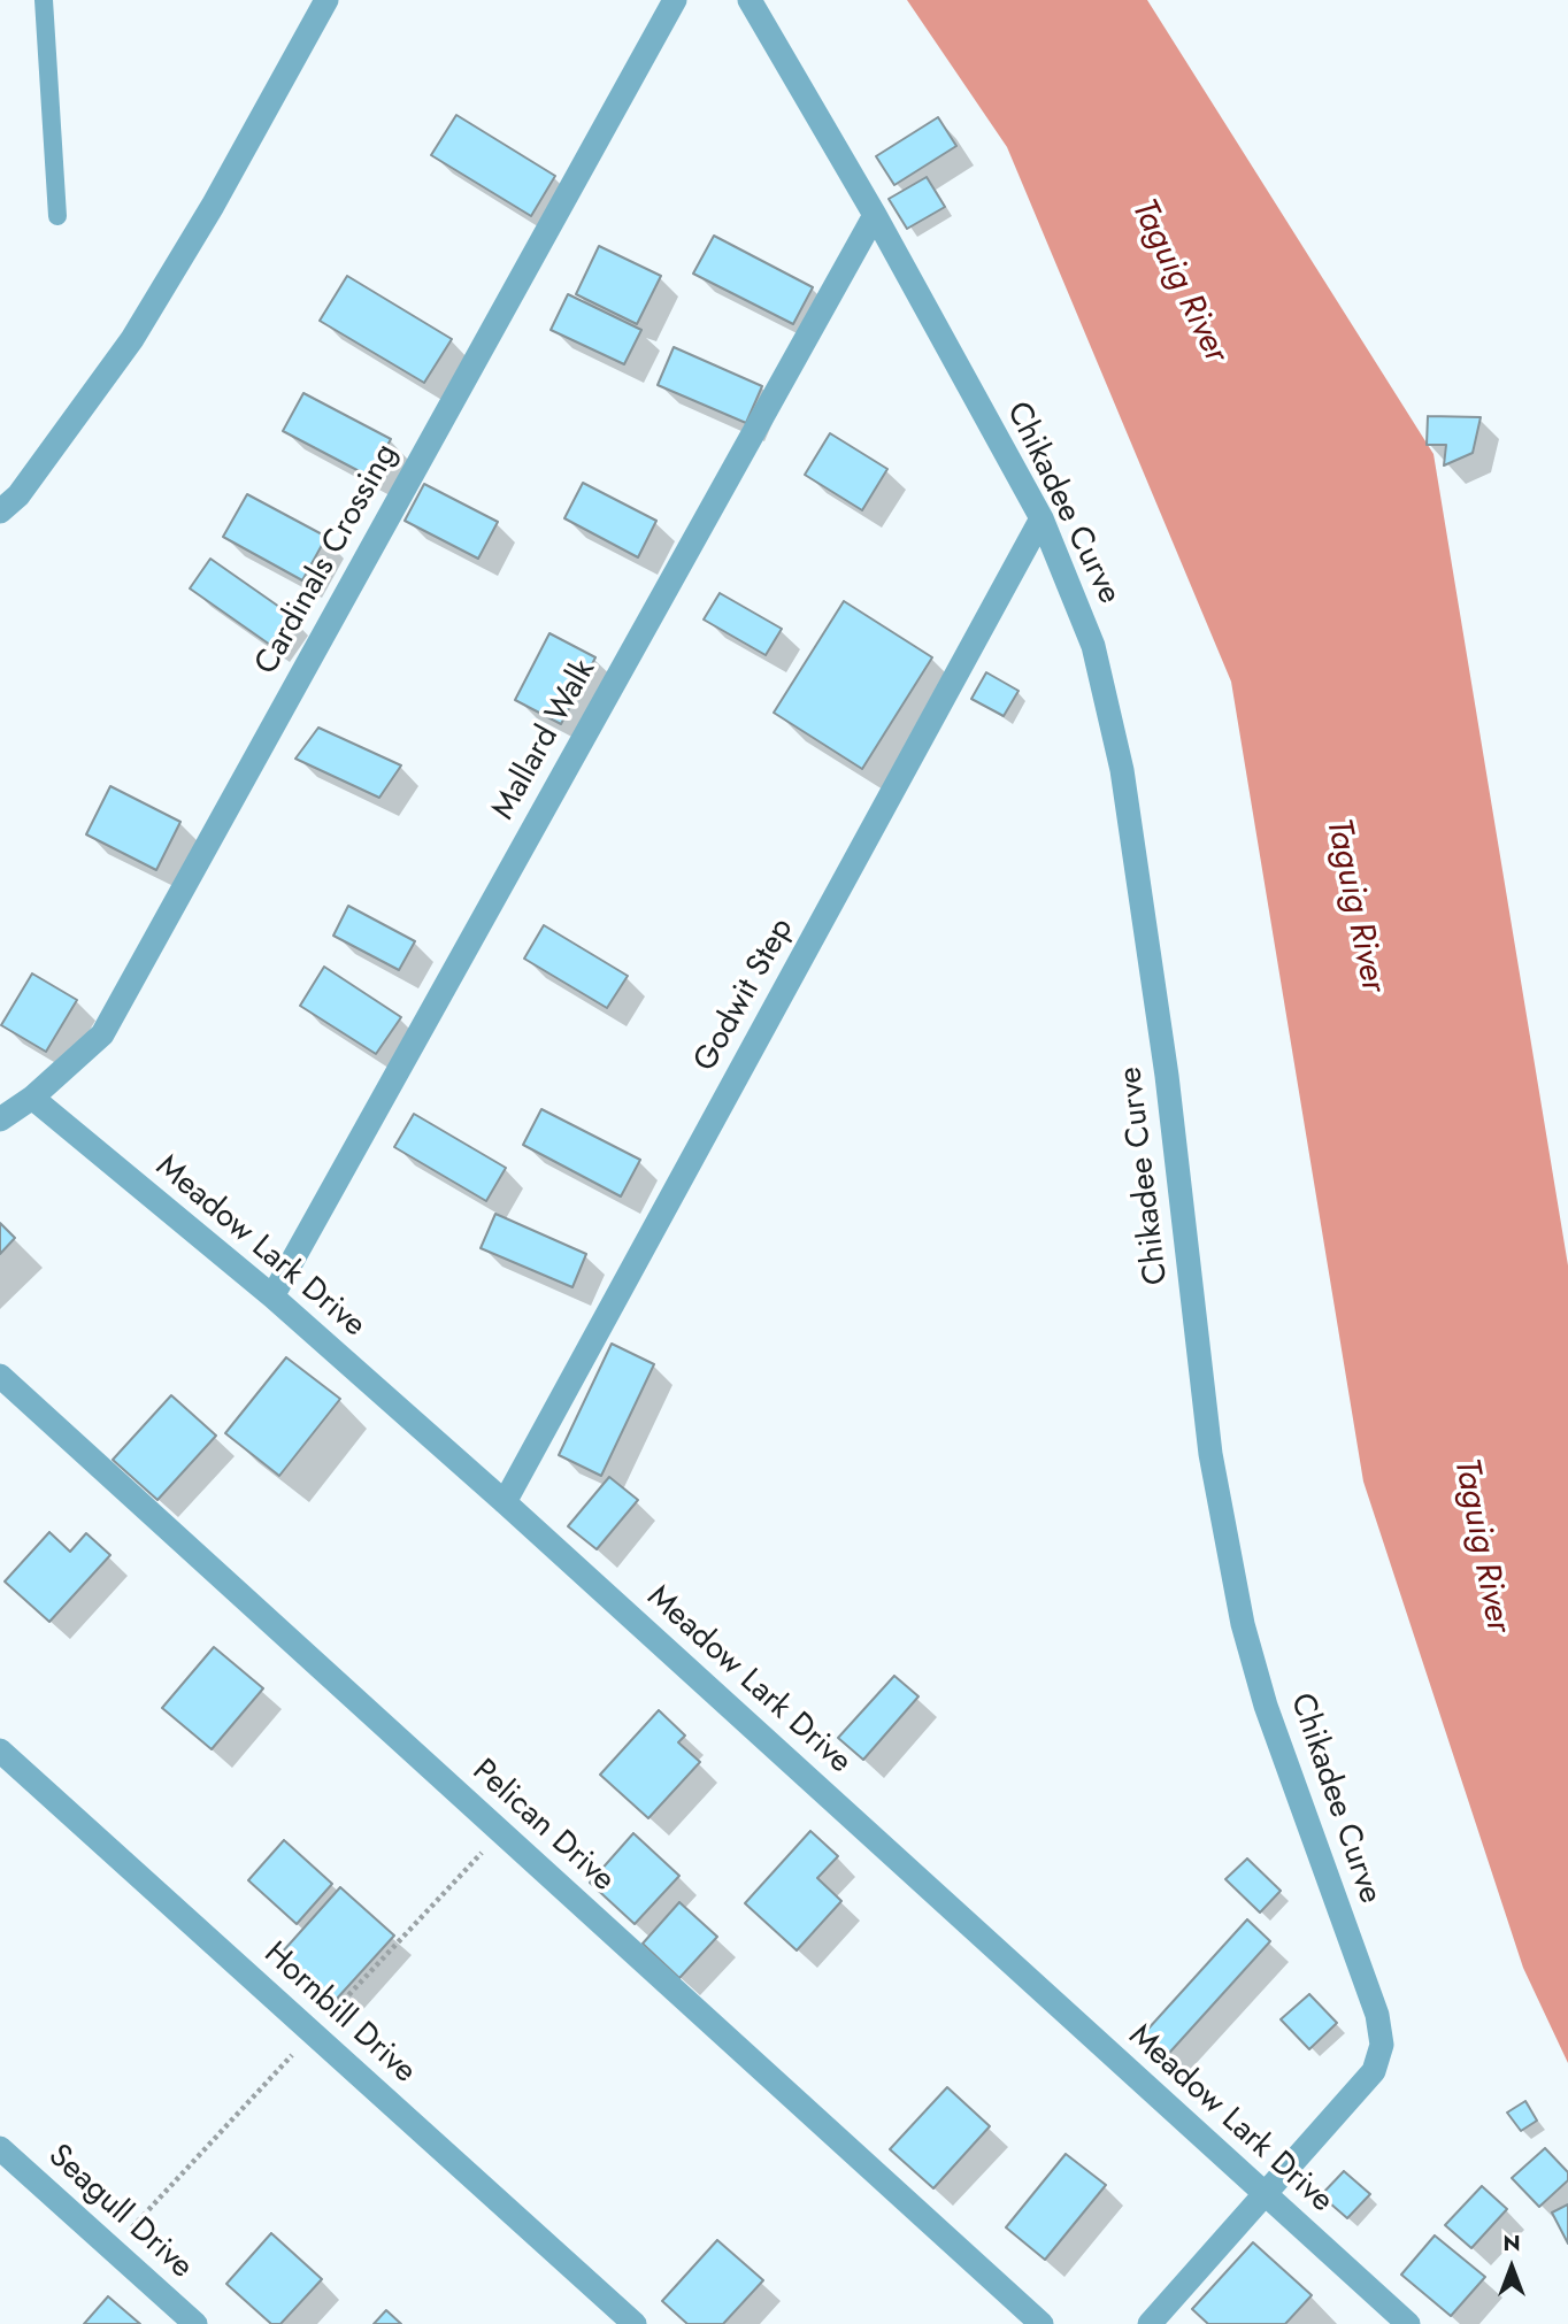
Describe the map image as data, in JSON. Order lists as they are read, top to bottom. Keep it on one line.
{"streets":{"street":["Chikadee Curve","Cardinals Crossing","Mallard Walk","Godwit Step","Meadow Lark Drive","Pelican Drive","Hornbill Drive","Seagull Drive"]},"crossings":[["Chikadee Curve","Mallard Walk"],["Chikadee Curve","Godwit Step"],["Chikadee Curve","Meadow Lark Drive"],["Cardinals Crossing","Meadow Lark Drive"],["Mallard Walk","Meadow Lark Drive"],["Godwit Step","Meadow Lark Drive"]],"water":["Taguig River"],"north":"top"}
